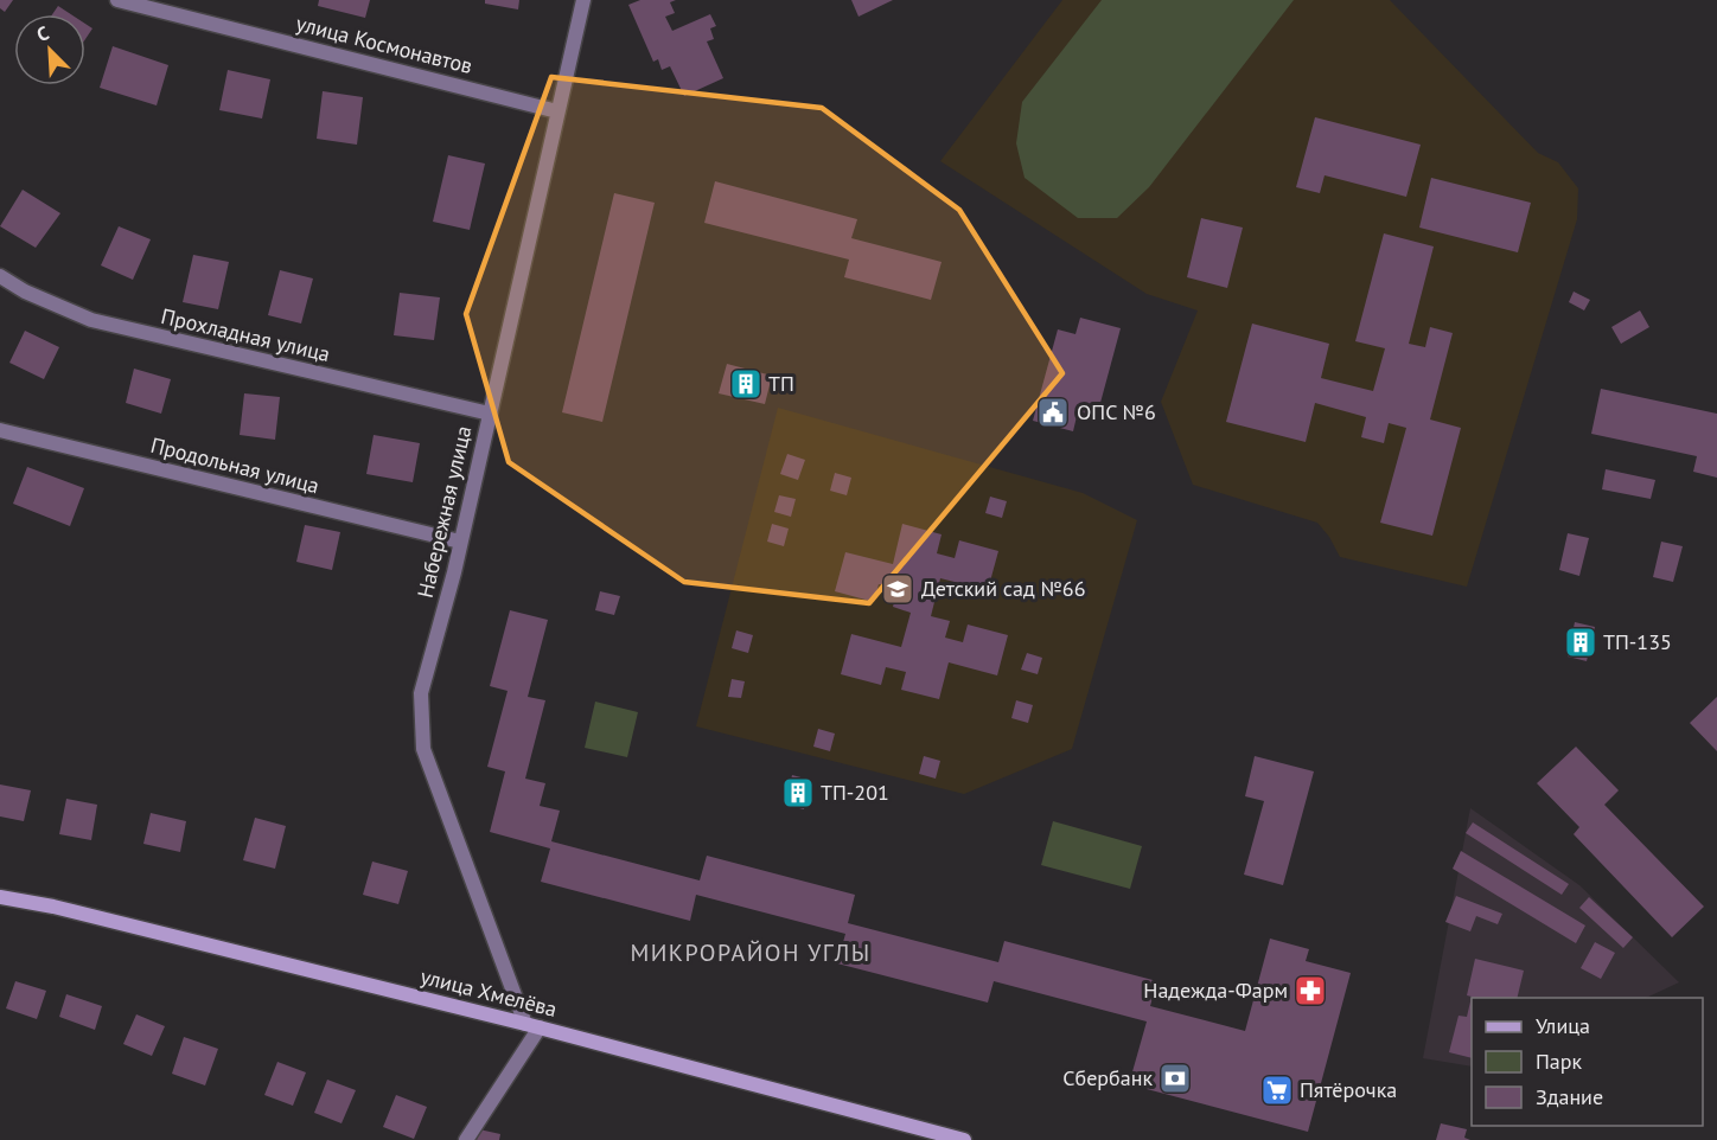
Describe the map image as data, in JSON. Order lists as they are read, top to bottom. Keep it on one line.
{"streets":{"main road":["улица Хмелёва"],"street":["улица Космонавтов","Прохладная улица","Продольная улица","Набережная улица"]},"crossings":[["улица Космонавтов","Набережная улица"],["Прохладная улица","Набережная улица"],["Продольная улица","Набережная улица"],["Набережная улица","улица Хмелёва"]],"districts":["МИКРОРАЙОН УГЛЫ"],"places":{"building":["ТП","ТП-135","ТП-201"],"public building":["ОПС №6"],"school or university":["Детский сад №66"],"pharmacy":["Надежда-Фарм"],"bank":["Сбербанк"],"supermarket":["Пятёрочка"]},"legend":["Улица","Парк","Здание"],"north":"top left"}
